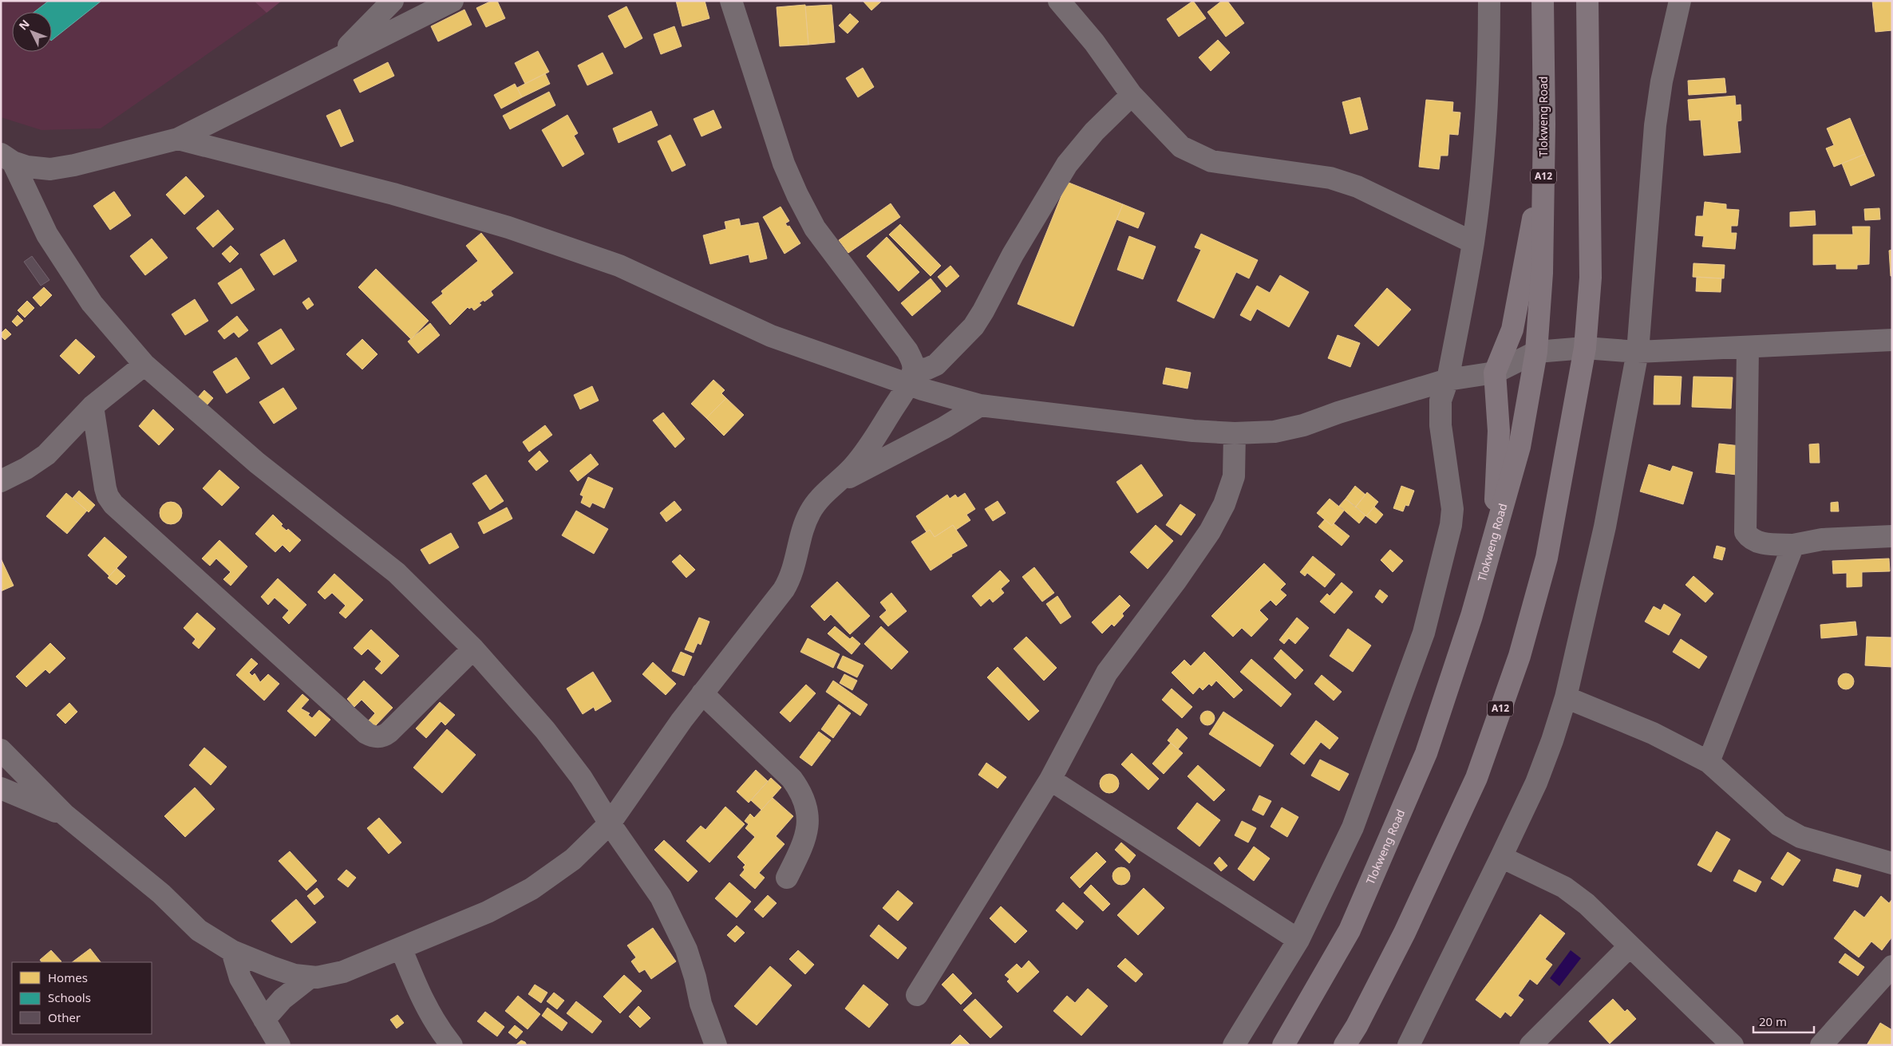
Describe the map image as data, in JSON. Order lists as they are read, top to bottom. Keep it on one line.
{"streets":{"main road":["Tlokweng Road","A12"]},"legend":["Homes","Schools","Other"],"scale_bar":"20 m","north":"top left"}
